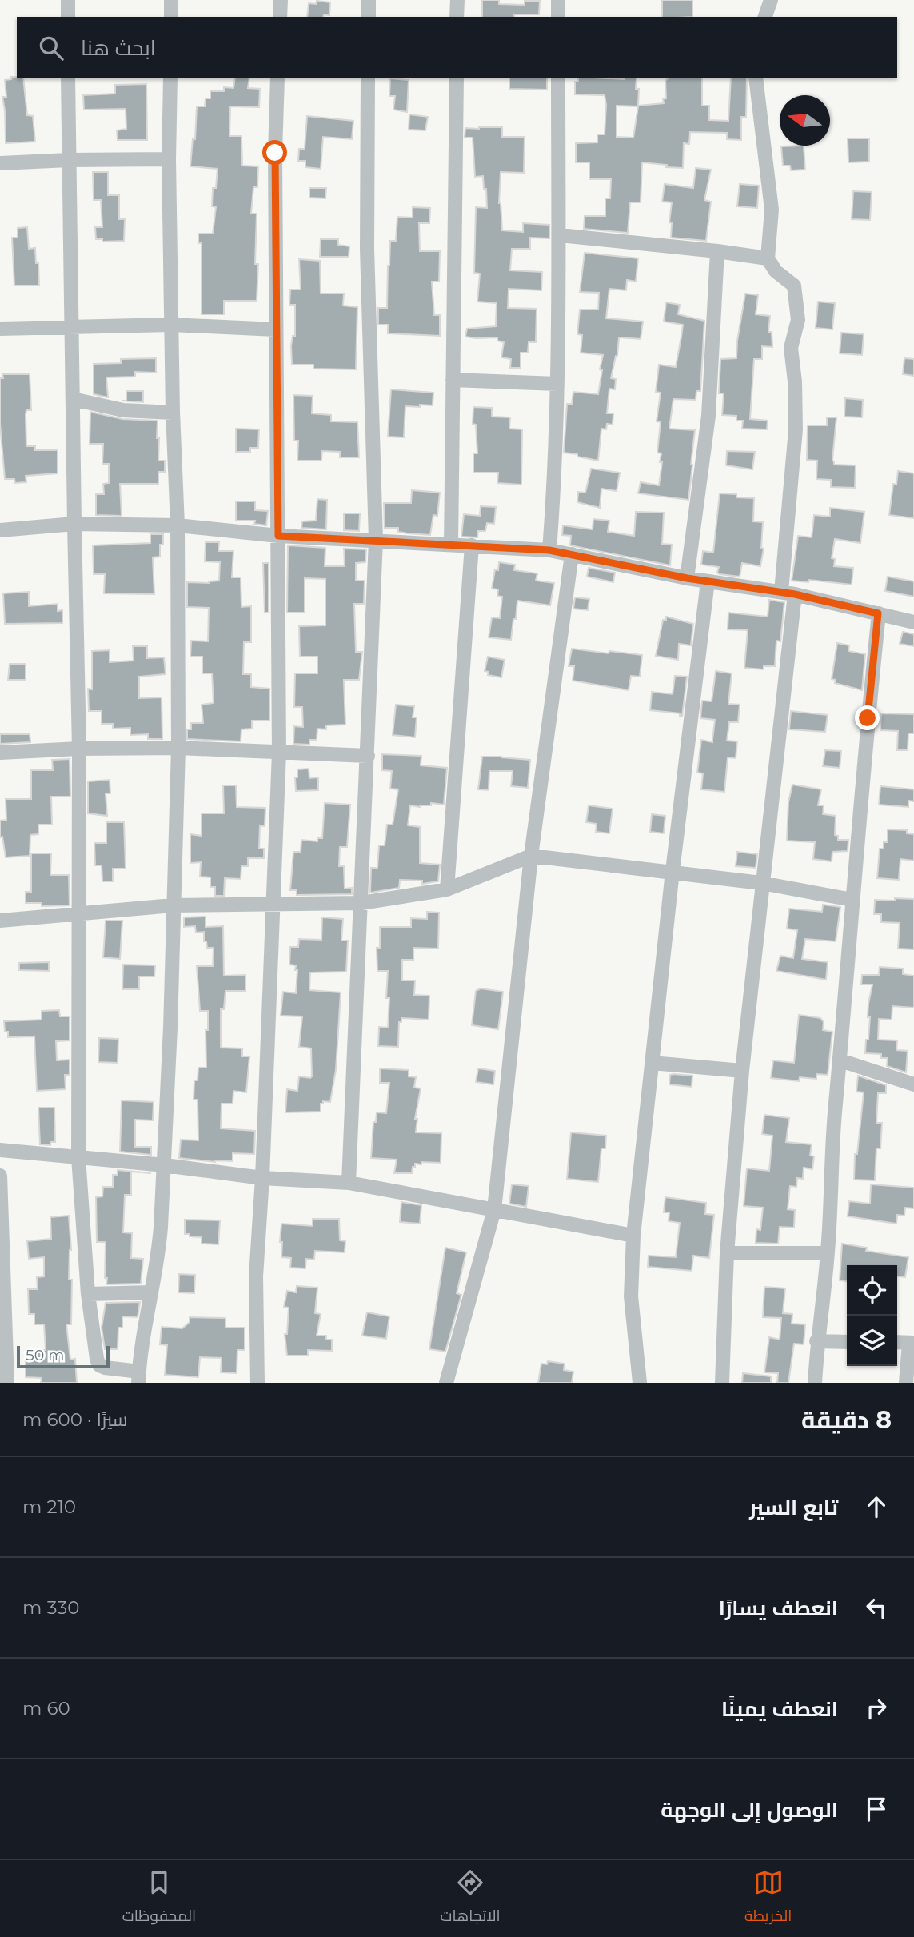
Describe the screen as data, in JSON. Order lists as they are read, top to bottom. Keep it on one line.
{"scale_bar":"50 m","north":"left","page":{"search":"ابحث هنا","scale":"50 m","heading":["8 دقيقة","سيرًا · 600 m"],"list":[["تابع السير","210 m"],["انعطف يسارًا","330 m"],["انعطف يمينًا","60 m"],"الوصول إلى الوجهة"],"nav":["الخريطة","الاتجاهات","المحفوظات"]}}
